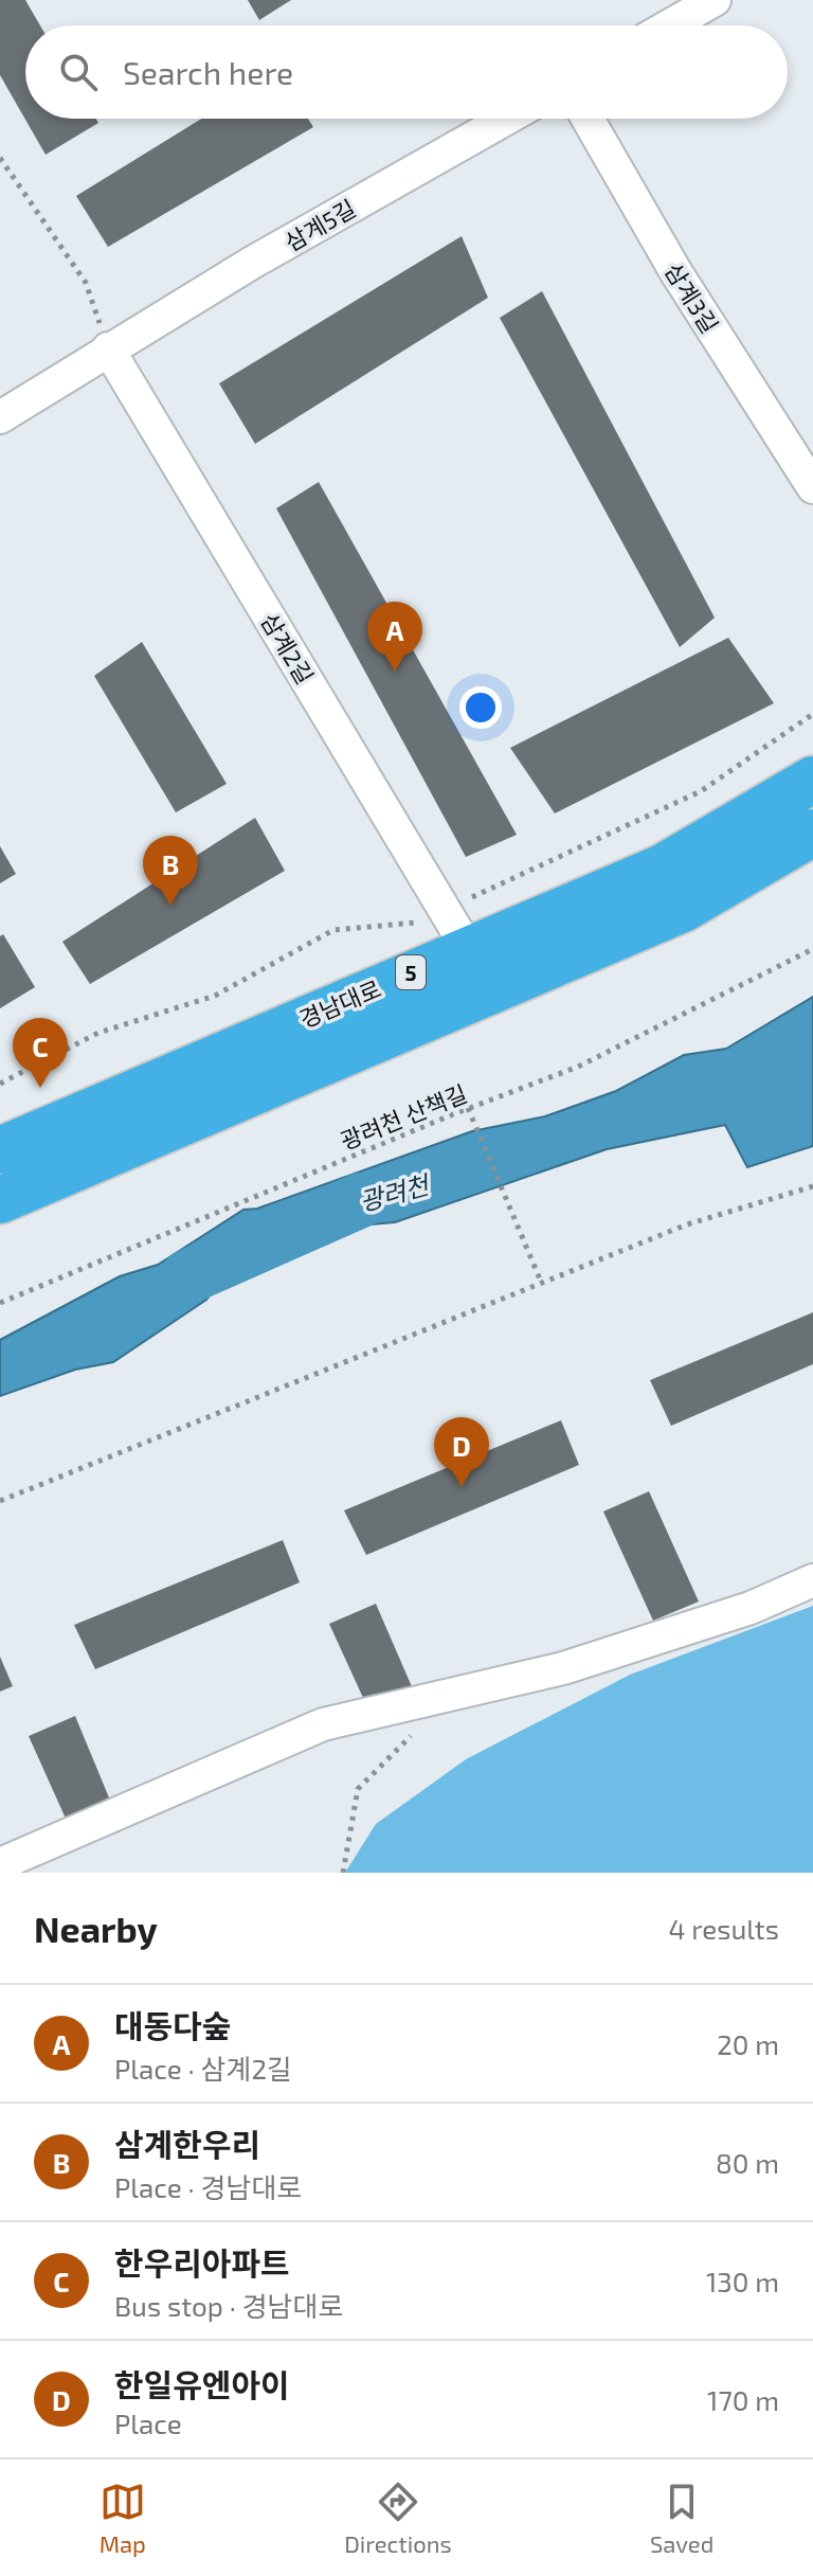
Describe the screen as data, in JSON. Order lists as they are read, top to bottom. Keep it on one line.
{"streets":{"highway":["5","경남대로"],"street":["삼계5길","삼계3길","삼계2길"],"path":["광려천 산책길"]},"crossings":[["삼계5길","삼계2길"],["삼계2길","경남대로"]],"water":["광려천"],"page":{"search":"Search here","pins":["A","B","C","D"],"heading":["Nearby","4 results"],"list":[{"mark":"A","name":"대동다숲","note":"Place · 삼계2길","value":"20 m"},{"mark":"B","name":"삼계한우리","note":"Place · 경남대로","value":"80 m"},{"mark":"C","name":"한우리아파트","note":"Bus stop · 경남대로","value":"130 m"},{"mark":"D","name":"한일유엔아이","note":"Place","value":"170 m"}],"nav":["Map","Directions","Saved"]}}
